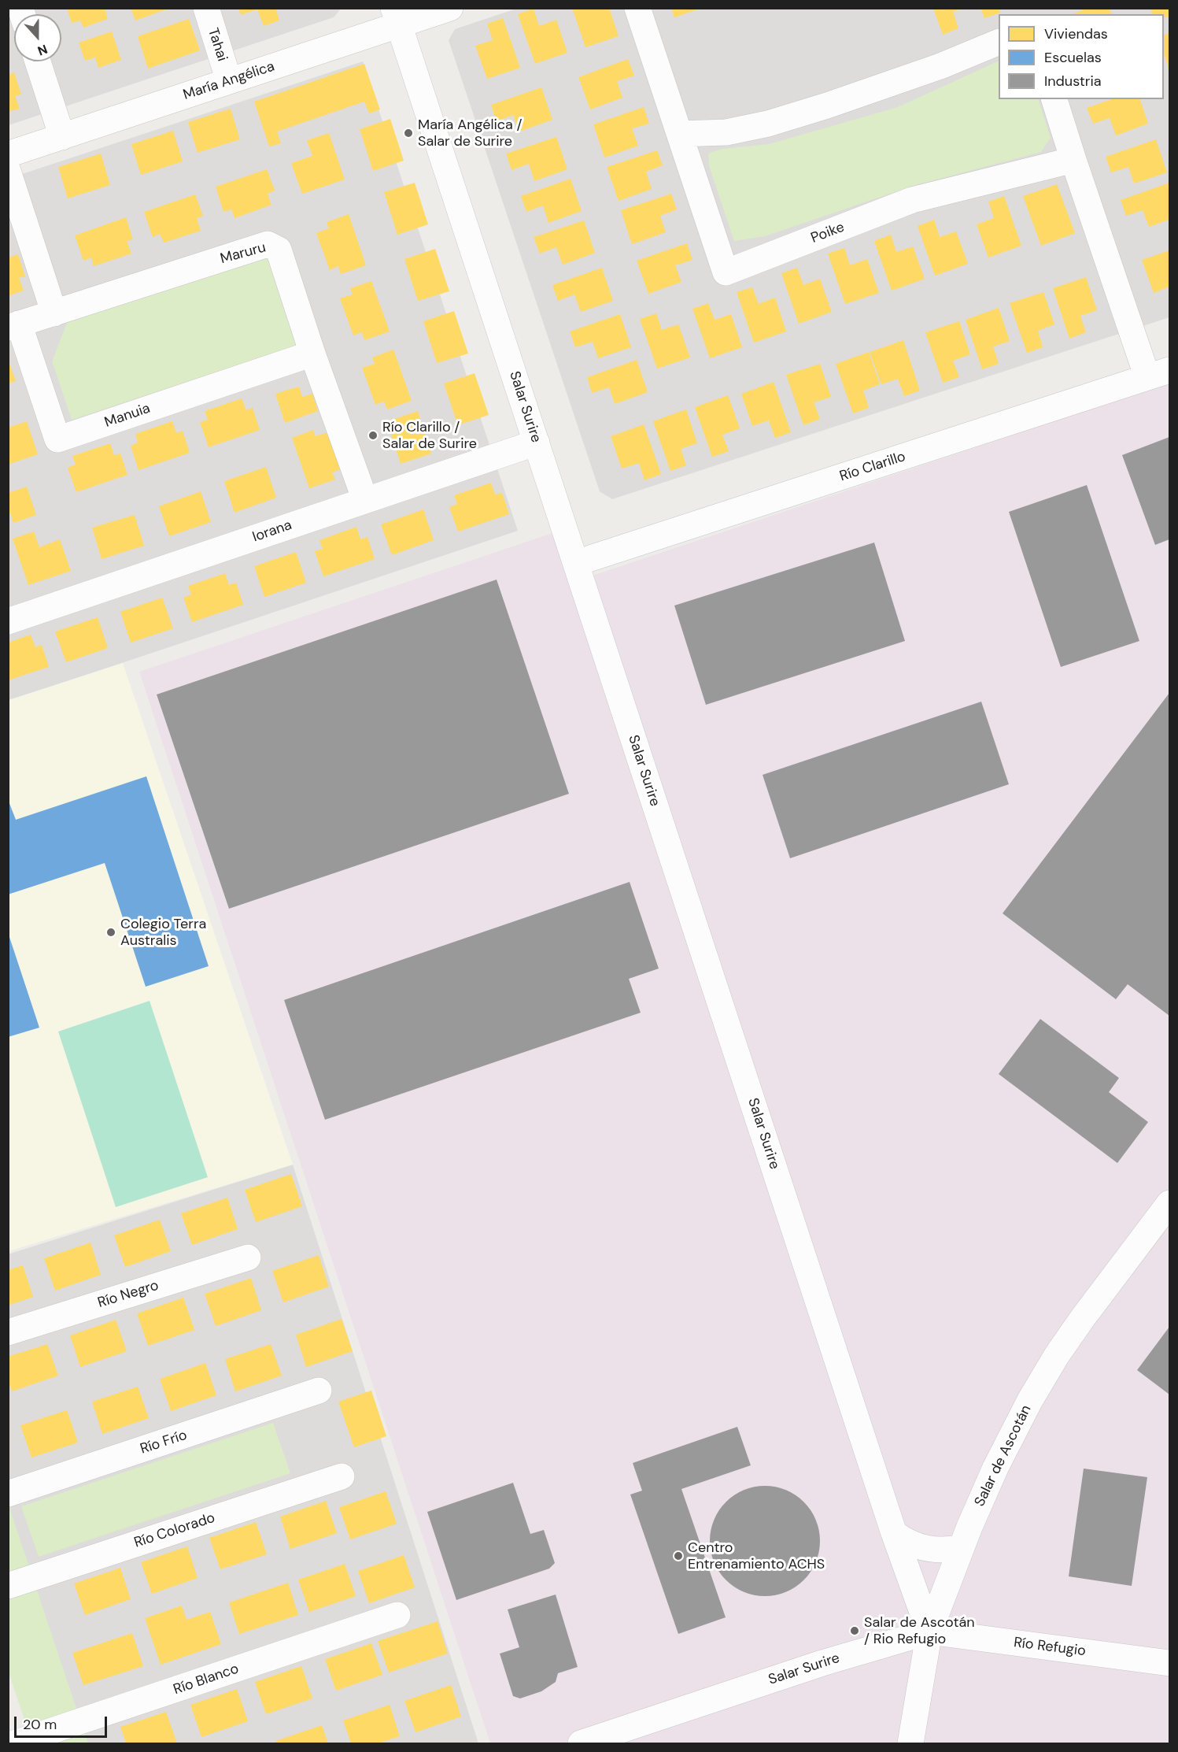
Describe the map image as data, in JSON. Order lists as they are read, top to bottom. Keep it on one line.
{"streets":{"street":["Tahai","María Angélica","Poike","Maruru","Salar Surire","Manuia","Río Clarillo","Iorana","Río Negro","Río Frío","Salar de Ascotán","Río Colorado","Río Refugio","Río Blanco"]},"crossings":[["Tahai","María Angélica"],["María Angélica","Salar Surire"],["Maruru","Manuia"],["Maruru","Iorana"],["Salar Surire","Río Clarillo"],["Salar Surire","Iorana"],["Salar Surire","Salar de Ascotán"],["Salar Surire","Río Refugio"],["Salar de Ascotán","Río Refugio"]],"places":["María Angélica / Salar de Surire","Río Clarillo / Salar de Surire","Colegio Terra Australis","Centro Entrenamiento ACHS","Salar de Ascotán / Rio Refugio"],"legend":["Viviendas","Escuelas","Industria"],"scale_bar":"20 m","north":"bottom"}
